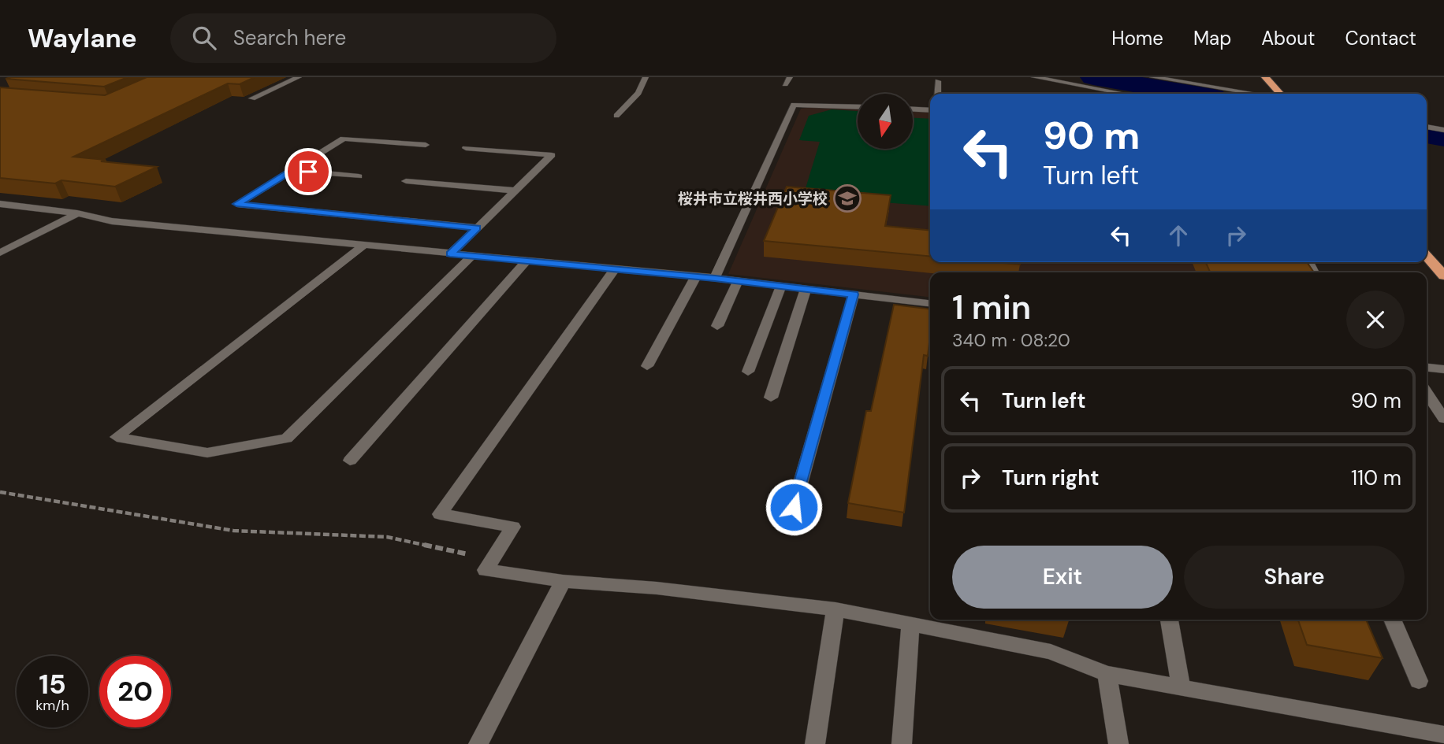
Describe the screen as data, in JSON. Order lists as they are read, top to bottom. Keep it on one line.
{"places":{"school or university":["桜井市立桜井西小学校"]},"north":"bottom","page":{"header":"Waylane","search":"Search here","nav":["Home","Map","About","Contact"],"turn":["90 m","Turn left"],"heading":["1 min","340 m · 08:20"],"list":[{"name":"Turn left","value":"90 m"},{"name":"Turn right","value":"110 m"}],"buttons":["Exit","Share"],"speed":"15 km/h","limit":"20"}}
